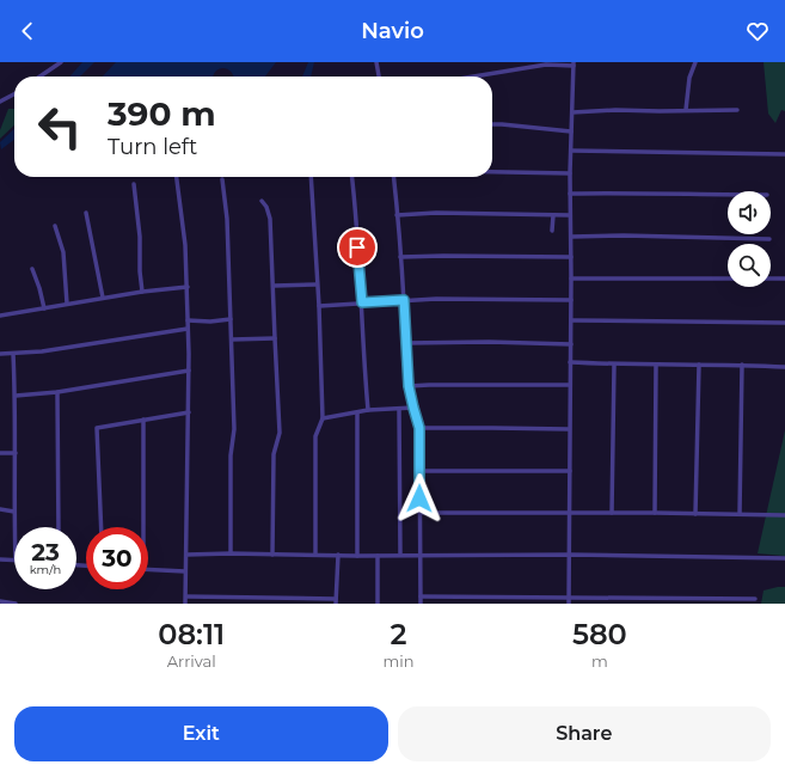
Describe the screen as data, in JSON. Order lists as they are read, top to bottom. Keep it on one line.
{"page":{"header":"Navio","turn":["390 m","Turn left"],"speed":"23 km/h","limit":"30","eta":["08:11","Arrival","2","min","580","m"],"buttons":["Exit","Share"]}}
